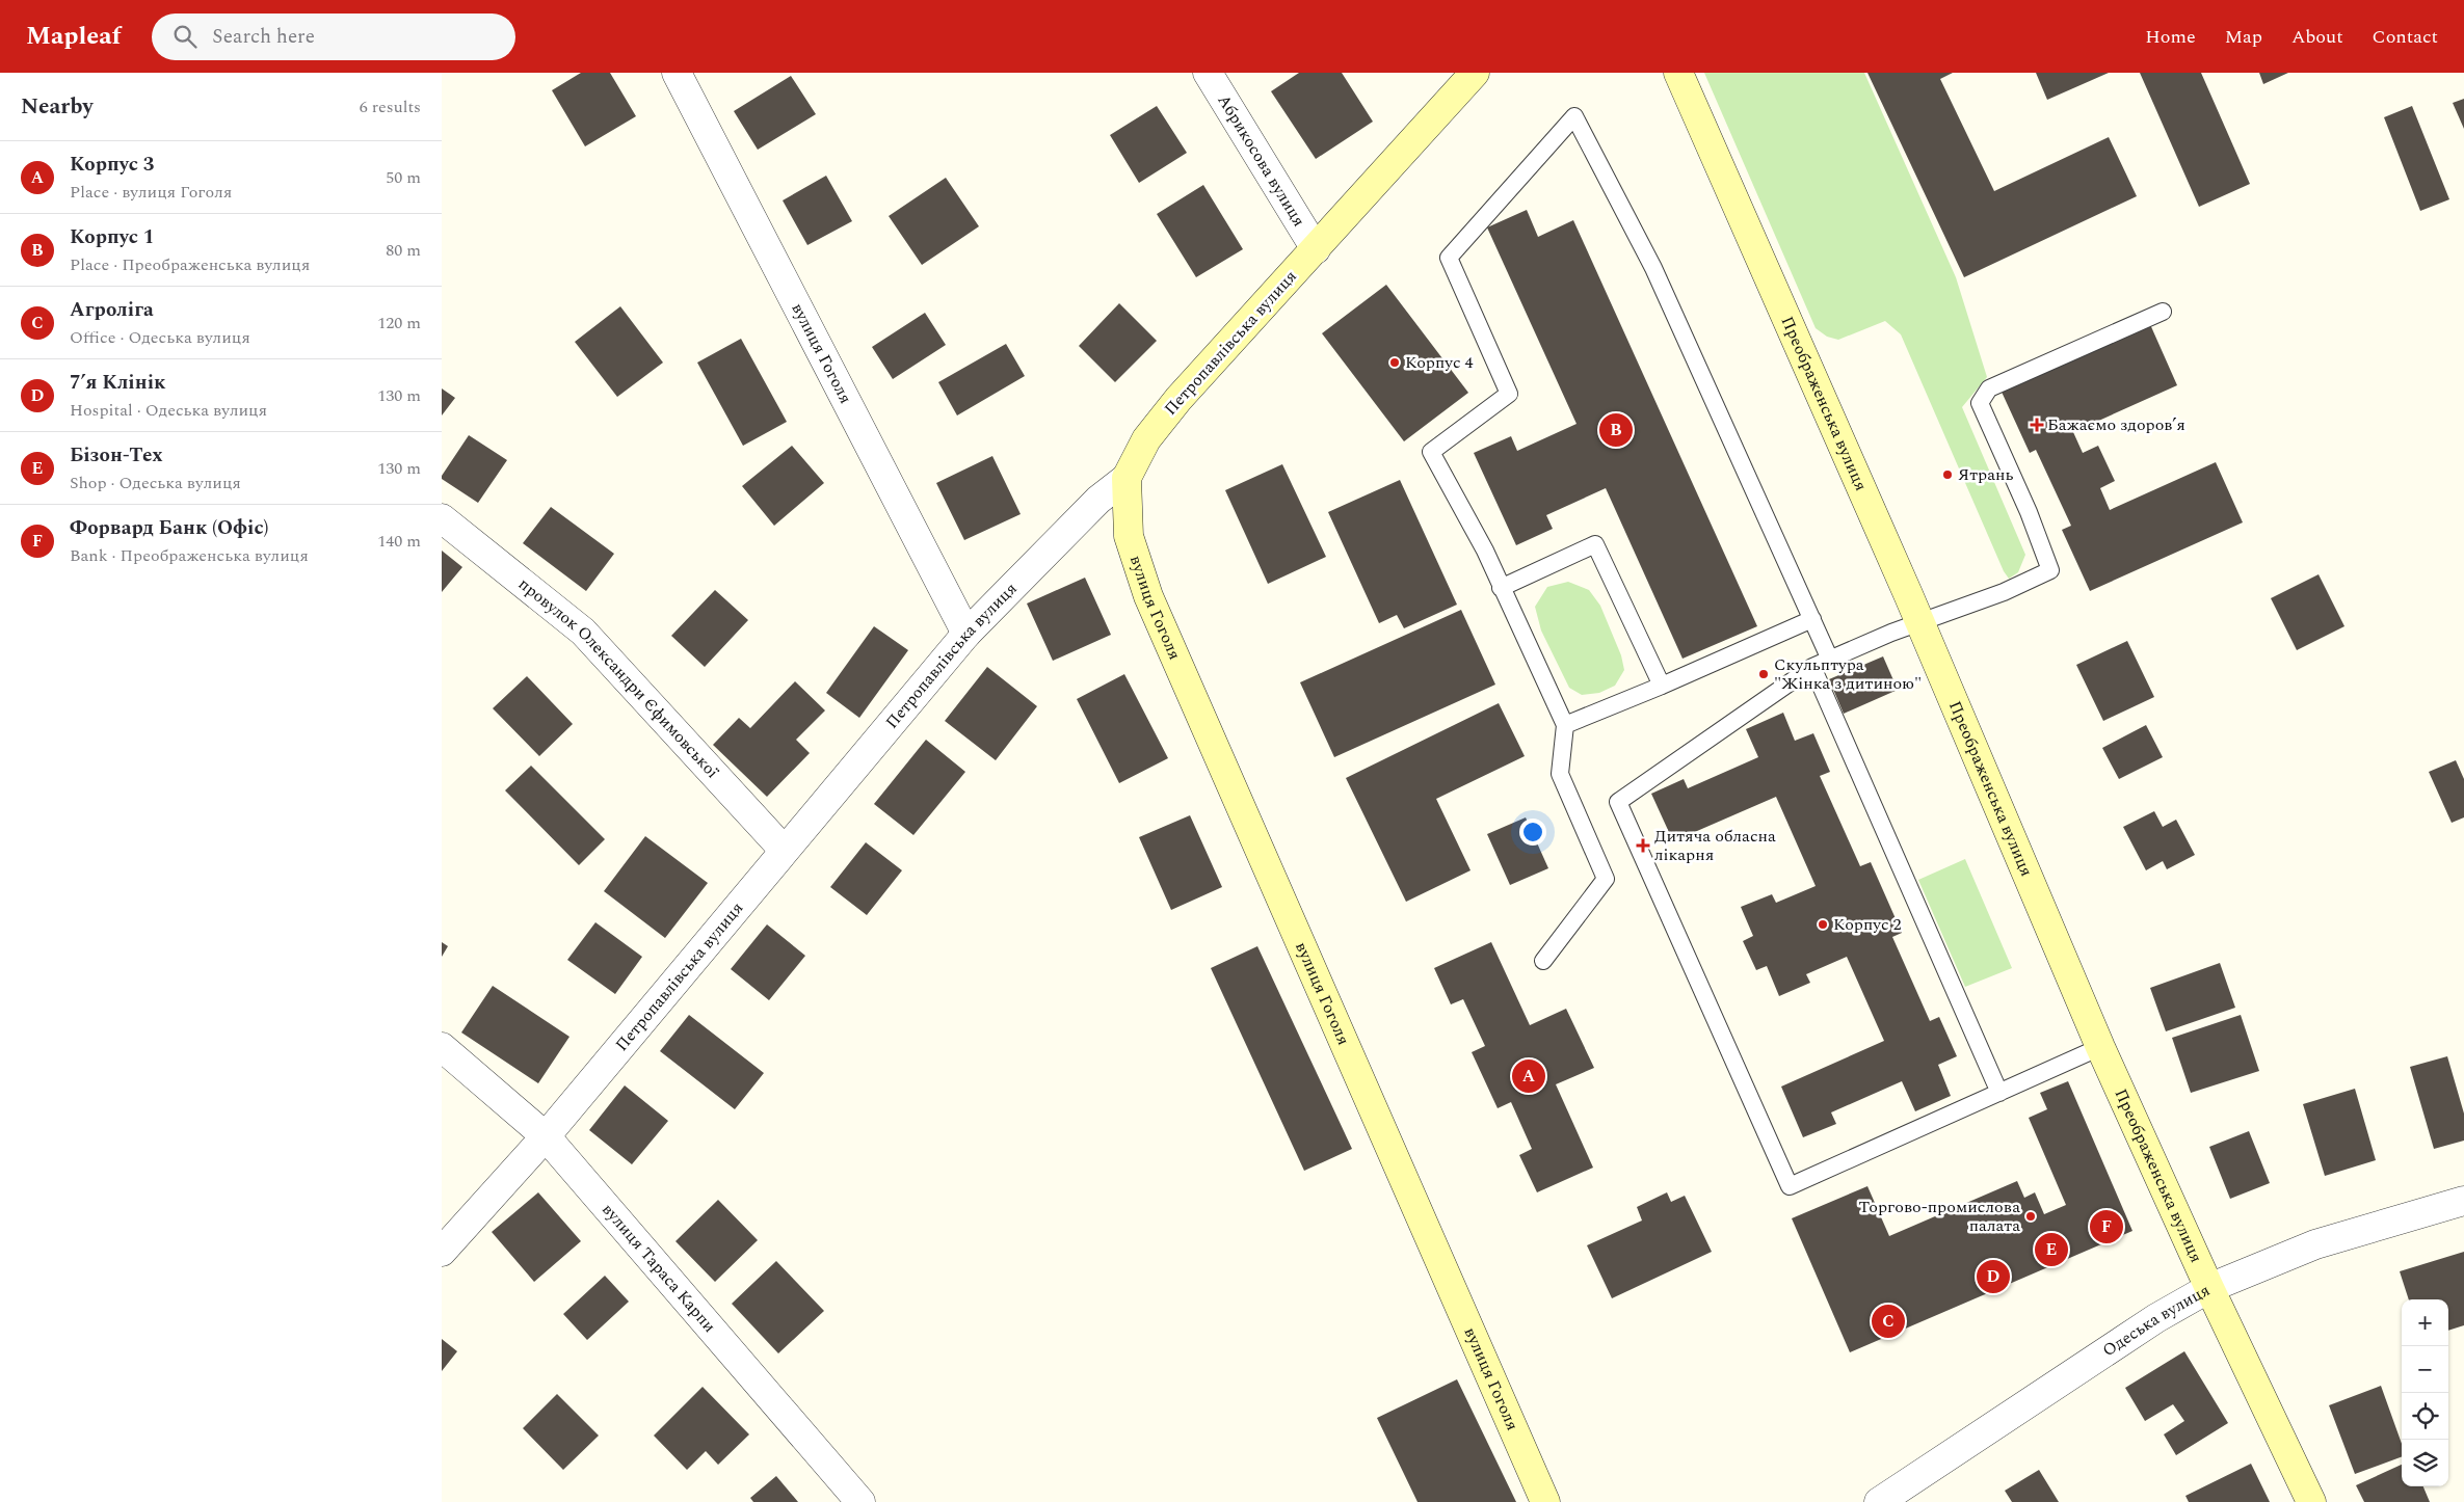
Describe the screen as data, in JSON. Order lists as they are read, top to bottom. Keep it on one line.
{"streets":{"main road":["Петропавлівська вулиця","вулиця Гоголя","Преображенська вулиця"],"street":["Абрикосова вулиця","провулок Олександри Єфимовської","вулиця Тараса Карпи","Одеська вулиця"]},"crossings":[["Абрикосова вулиця","Петропавлівська вулиця"],["Петропавлівська вулиця","вулиця Гоголя"],["Петропавлівська вулиця","провулок Олександри Єфимовської"],["Петропавлівська вулиця","вулиця Тараса Карпи"],["Преображенська вулиця","Одеська вулиця"]],"places":{"other":["Корпус 4","Ятрань","Скульптура \"Жінка з дитиною\"","Корпус 2","Торгово-промислова палата"],"health":["Бажаємо здоровʼя","Дитяча обласна лікарня"]},"page":{"header":"Mapleaf","search":"Search here","nav":["Home","Map","About","Contact"],"heading":["Nearby","6 results"],"list":[{"mark":"A","name":"Корпус 3","note":"Place · вулиця Гоголя","value":"50 m"},{"mark":"B","name":"Корпус 1","note":"Place · Преображенська вулиця","value":"80 m"},{"mark":"C","name":"Агроліга","note":"Office · Одеська вулиця","value":"120 m"},{"mark":"D","name":"7ʼя Клінік","note":"Hospital · Одеська вулиця","value":"130 m"},{"mark":"E","name":"Бізон-Тех","note":"Shop · Одеська вулиця","value":"130 m"},{"mark":"F","name":"Форвард Банк (Офіс)","note":"Bank · Преображенська вулиця","value":"140 m"}],"pins":["B","A","F","E","D","C"],"map_buttons":["+","−"]}}
